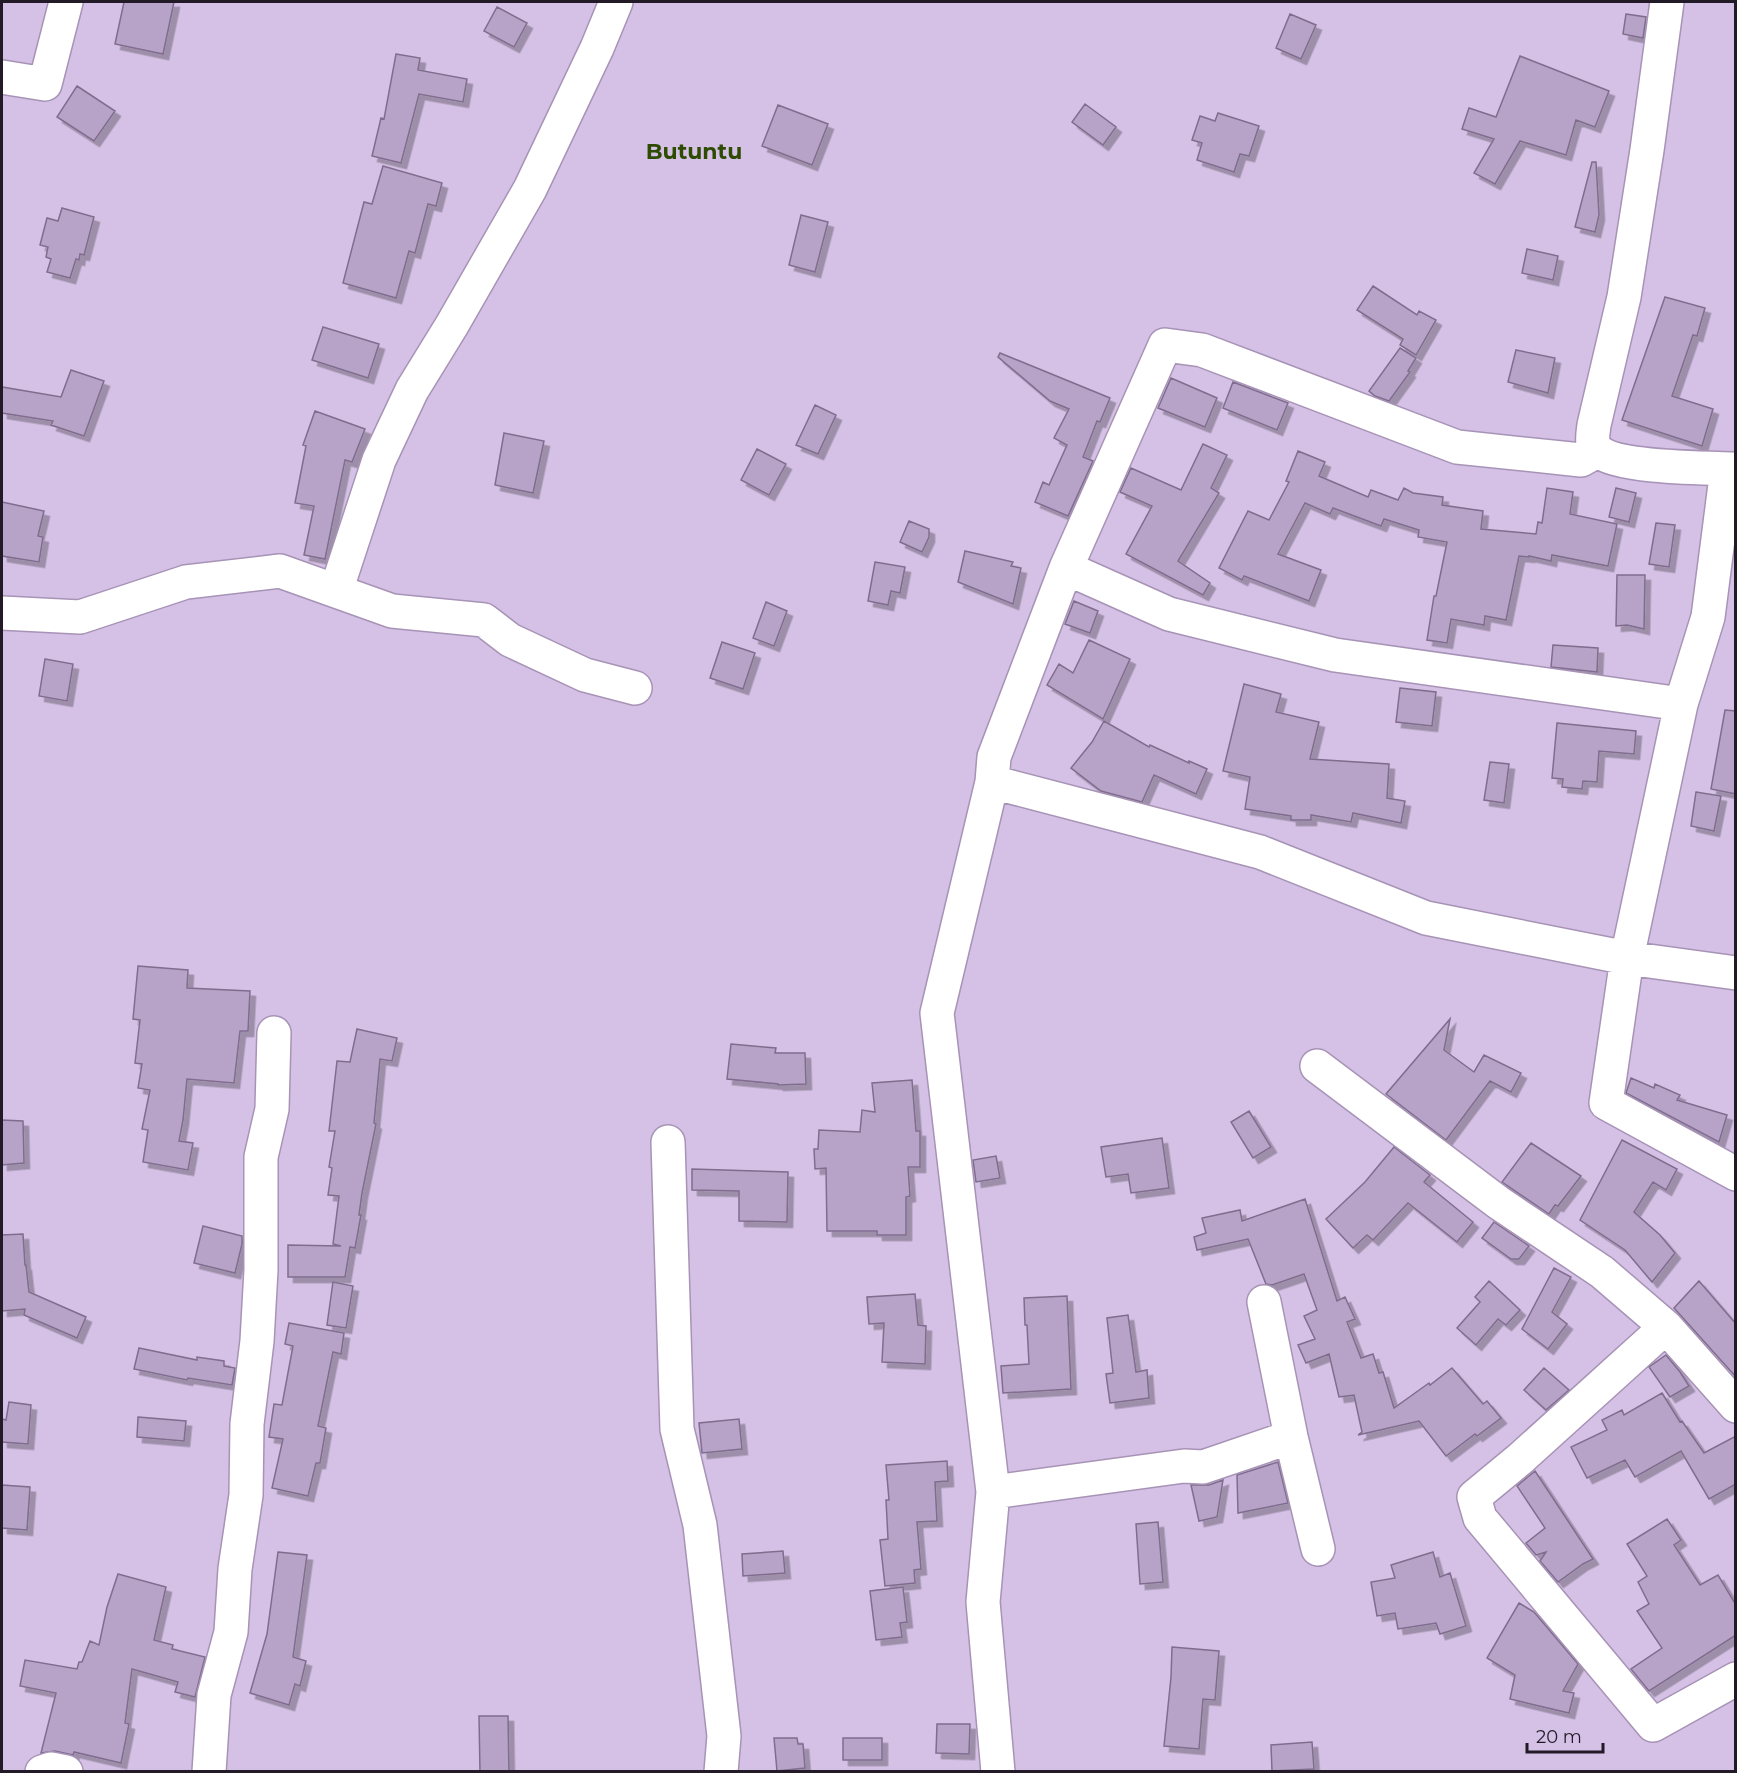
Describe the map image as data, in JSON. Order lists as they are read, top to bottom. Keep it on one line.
{"districts":["Butuntu"],"scale_bar":"20 m"}
